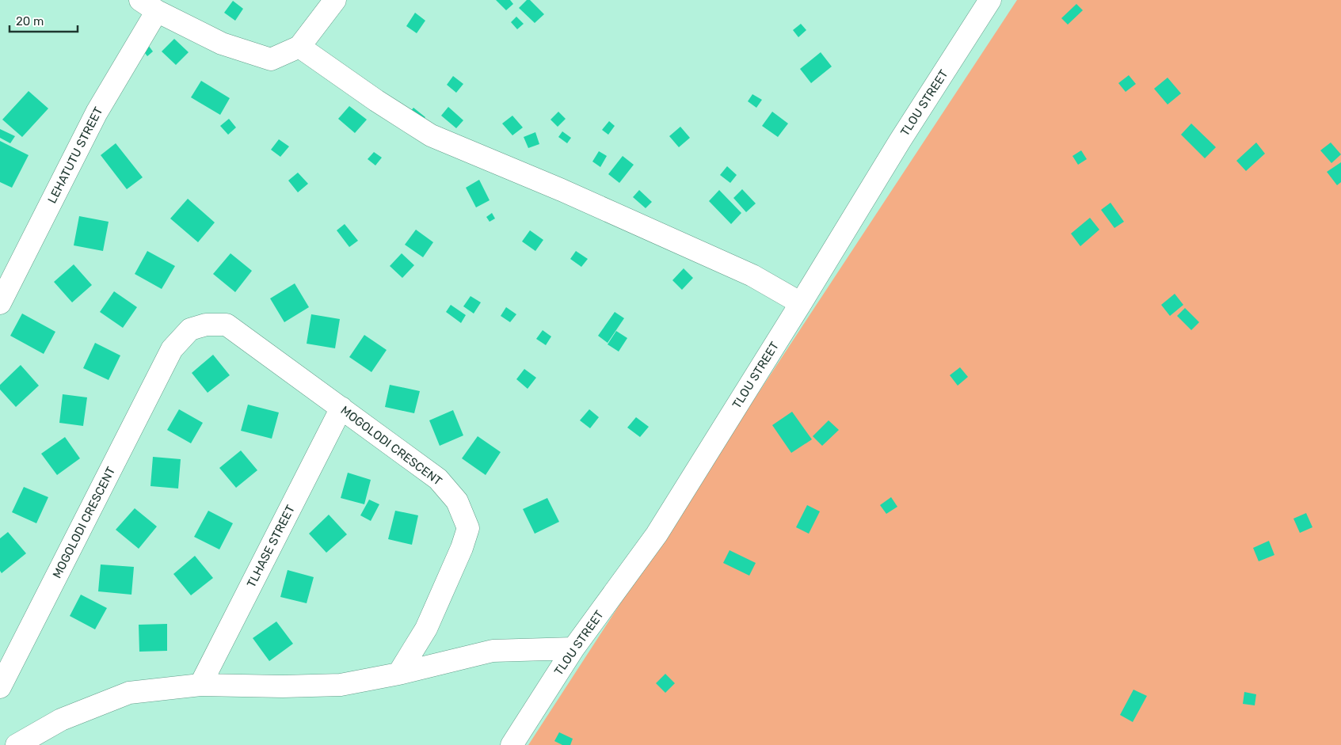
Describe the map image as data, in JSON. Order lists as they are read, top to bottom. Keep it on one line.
{"streets":{"street":["TLOU STREET","LEHATUTU STREET","MOGOLODI CRESCENT","TLHASE STREET"]},"crossings":[["MOGOLODI CRESCENT","TLHASE STREET"]],"scale_bar":"20 m"}
